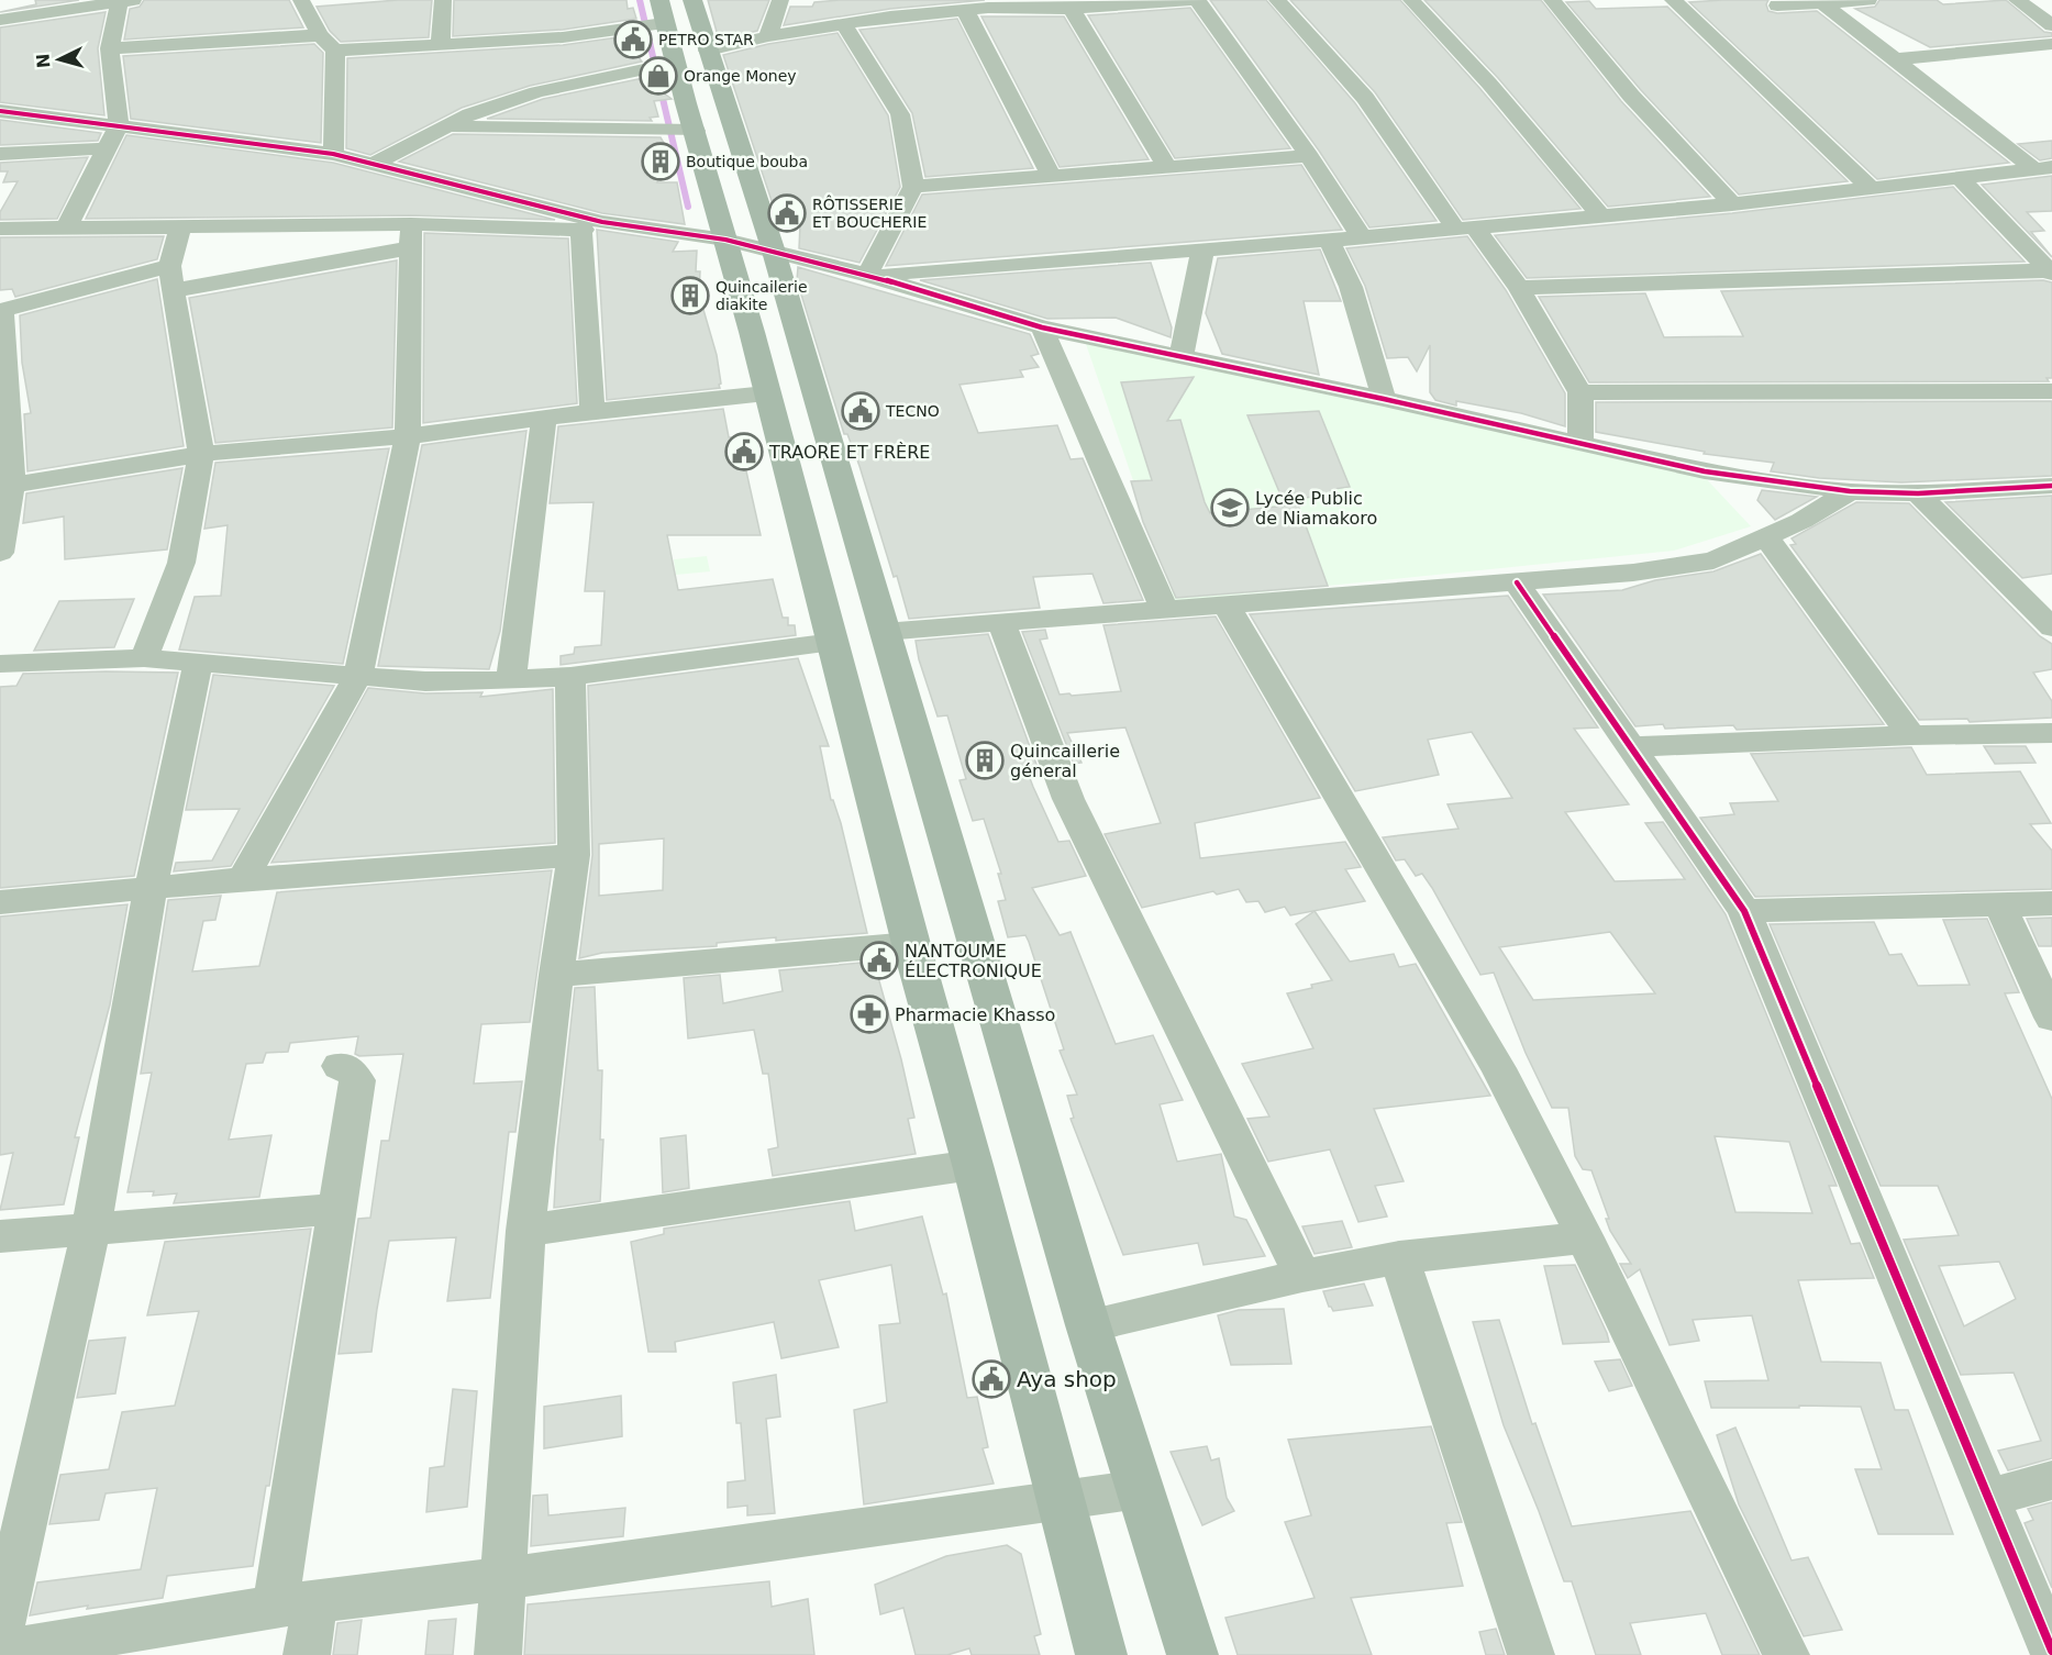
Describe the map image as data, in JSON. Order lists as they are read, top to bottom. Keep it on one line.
{"places":{"public building":["PETRO STAR","RÔTISSERIE ET BOUCHERIE","TECNO","TRAORE ET FRÈRE","NANTOUME ÉLECTRONIQUE","Aya shop"],"shop":["Orange Money"],"building":["Boutique bouba","Quincailerie diakite","Quincaillerie géneral"],"school or university":["Lycée Public de Niamakoro"],"pharmacy":["Pharmacie Khasso"]},"north":"left"}
